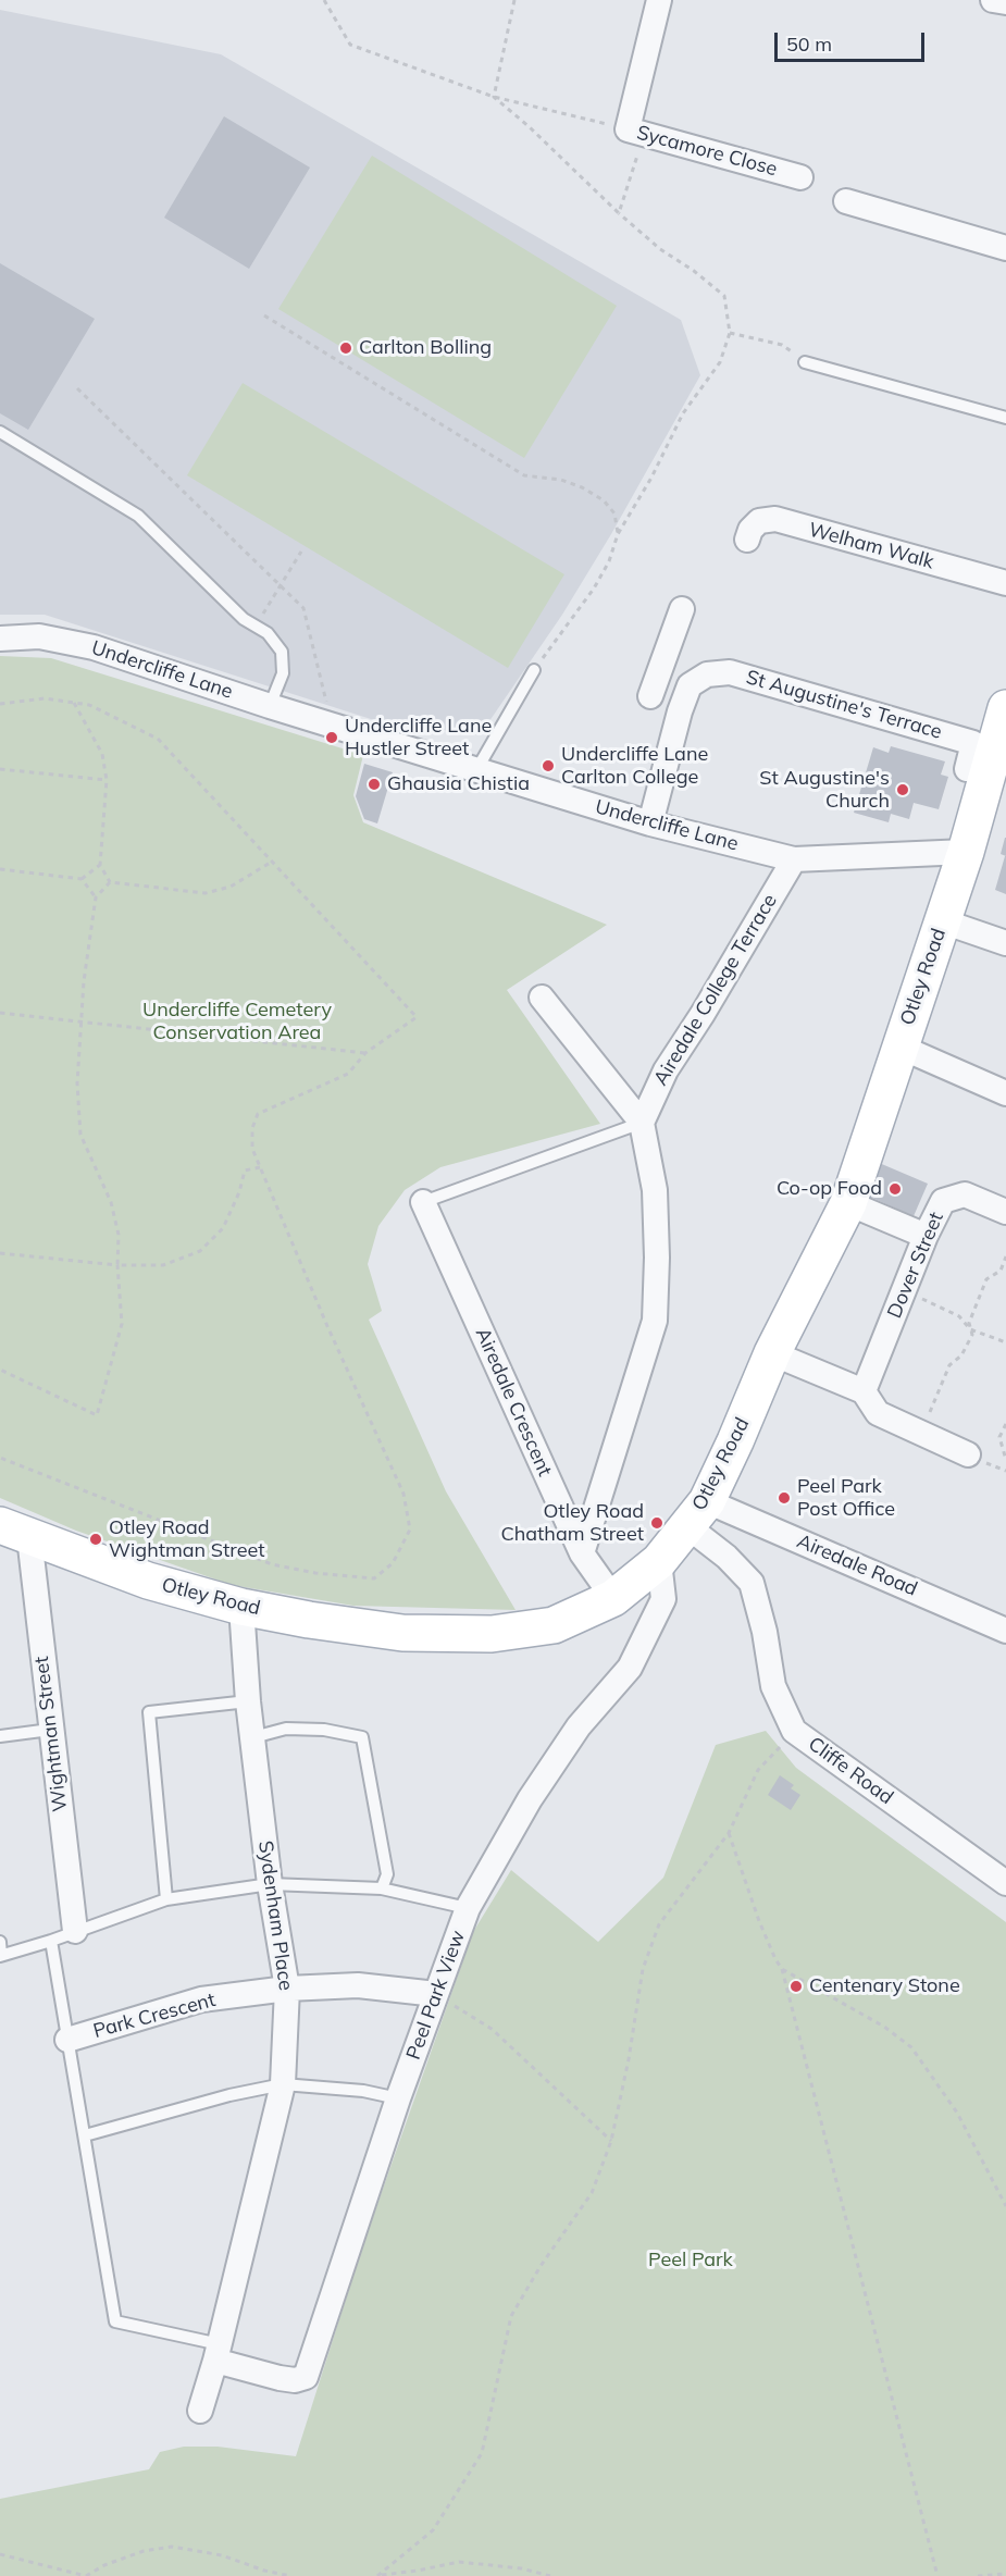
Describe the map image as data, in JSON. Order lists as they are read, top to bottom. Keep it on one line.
{"streets":{"main road":["Otley Road"],"street":["Sycamore Close","Welham Walk","Undercliffe Lane","St Augustine's Terrace","Airedale College Terrace","Dover Street","Airedale Crescent","Airedale Road","Wightman Street","Cliffe Road","Sydenham Place","Peel Park View","Park Crescent"]},"crossings":[["Undercliffe Lane","Otley Road"],["Undercliffe Lane","Airedale College Terrace"],["Otley Road","Airedale Crescent"],["Otley Road","Airedale Road"],["Otley Road","Wightman Street"],["Otley Road","Cliffe Road"],["Otley Road","Sydenham Place"],["Otley Road","Peel Park View"],["Airedale Road","Cliffe Road"],["Sydenham Place","Peel Park View"],["Sydenham Place","Park Crescent"],["Peel Park View","Park Crescent"]],"parks":["Undercliffe Cemetery Conservation Area","Peel Park"],"places":["Carlton Bolling","Undercliffe Lane Hustler Street","Undercliffe Lane Carlton College","Ghausia Chistia","St Augustine's Church","Co-op Food","Peel Park Post Office","Otley Road Chatham Street","Otley Road Wightman Street","Centenary Stone"],"scale_bar":"50 m"}
